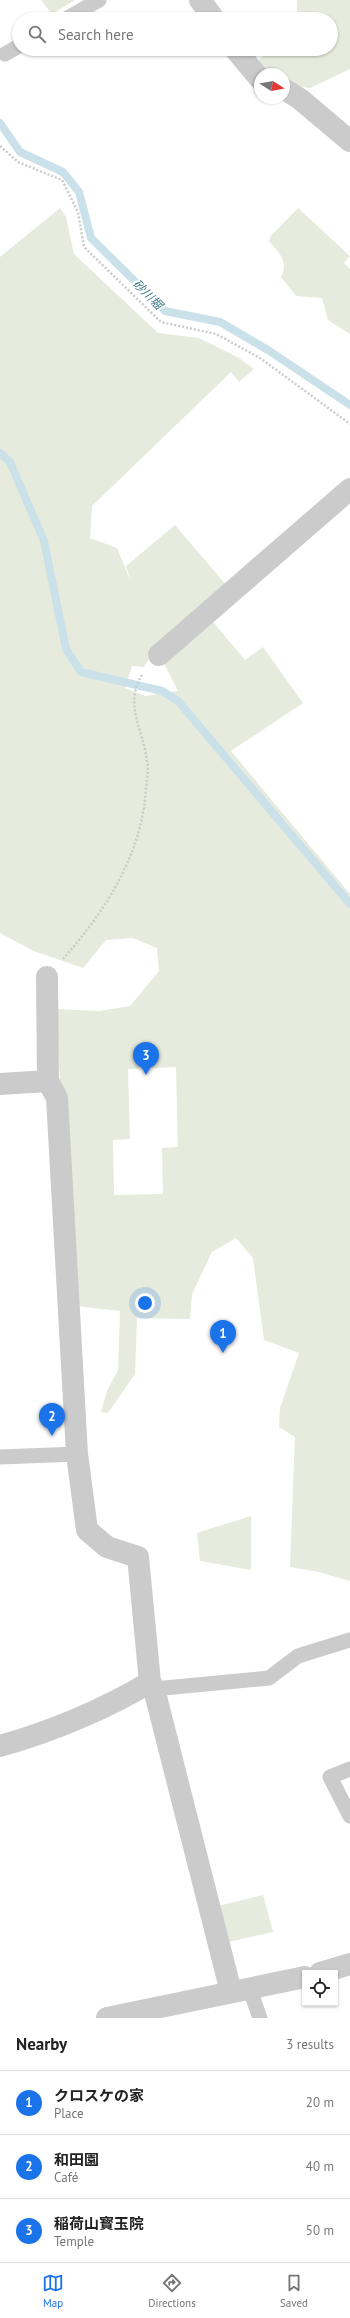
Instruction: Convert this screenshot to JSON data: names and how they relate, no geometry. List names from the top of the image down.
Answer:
{
  "water": ["砂川堀"],
  "north": "right",
  "page": {
    "search": "Search here",
    "pins": ["3", "1", "2"],
    "heading": ["Nearby", "3 results"],
    "list": [
      {
        "mark": "1",
        "name": "クロスケの家",
        "note": "Place",
        "value": "20 m"
      },
      {
        "mark": "2",
        "name": "和田園",
        "note": "Café",
        "value": "40 m"
      },
      {
        "mark": "3",
        "name": "稲荷山寳玉院",
        "note": "Temple",
        "value": "50 m"
      }
    ],
    "nav": ["Map", "Directions", "Saved"]
  }
}
